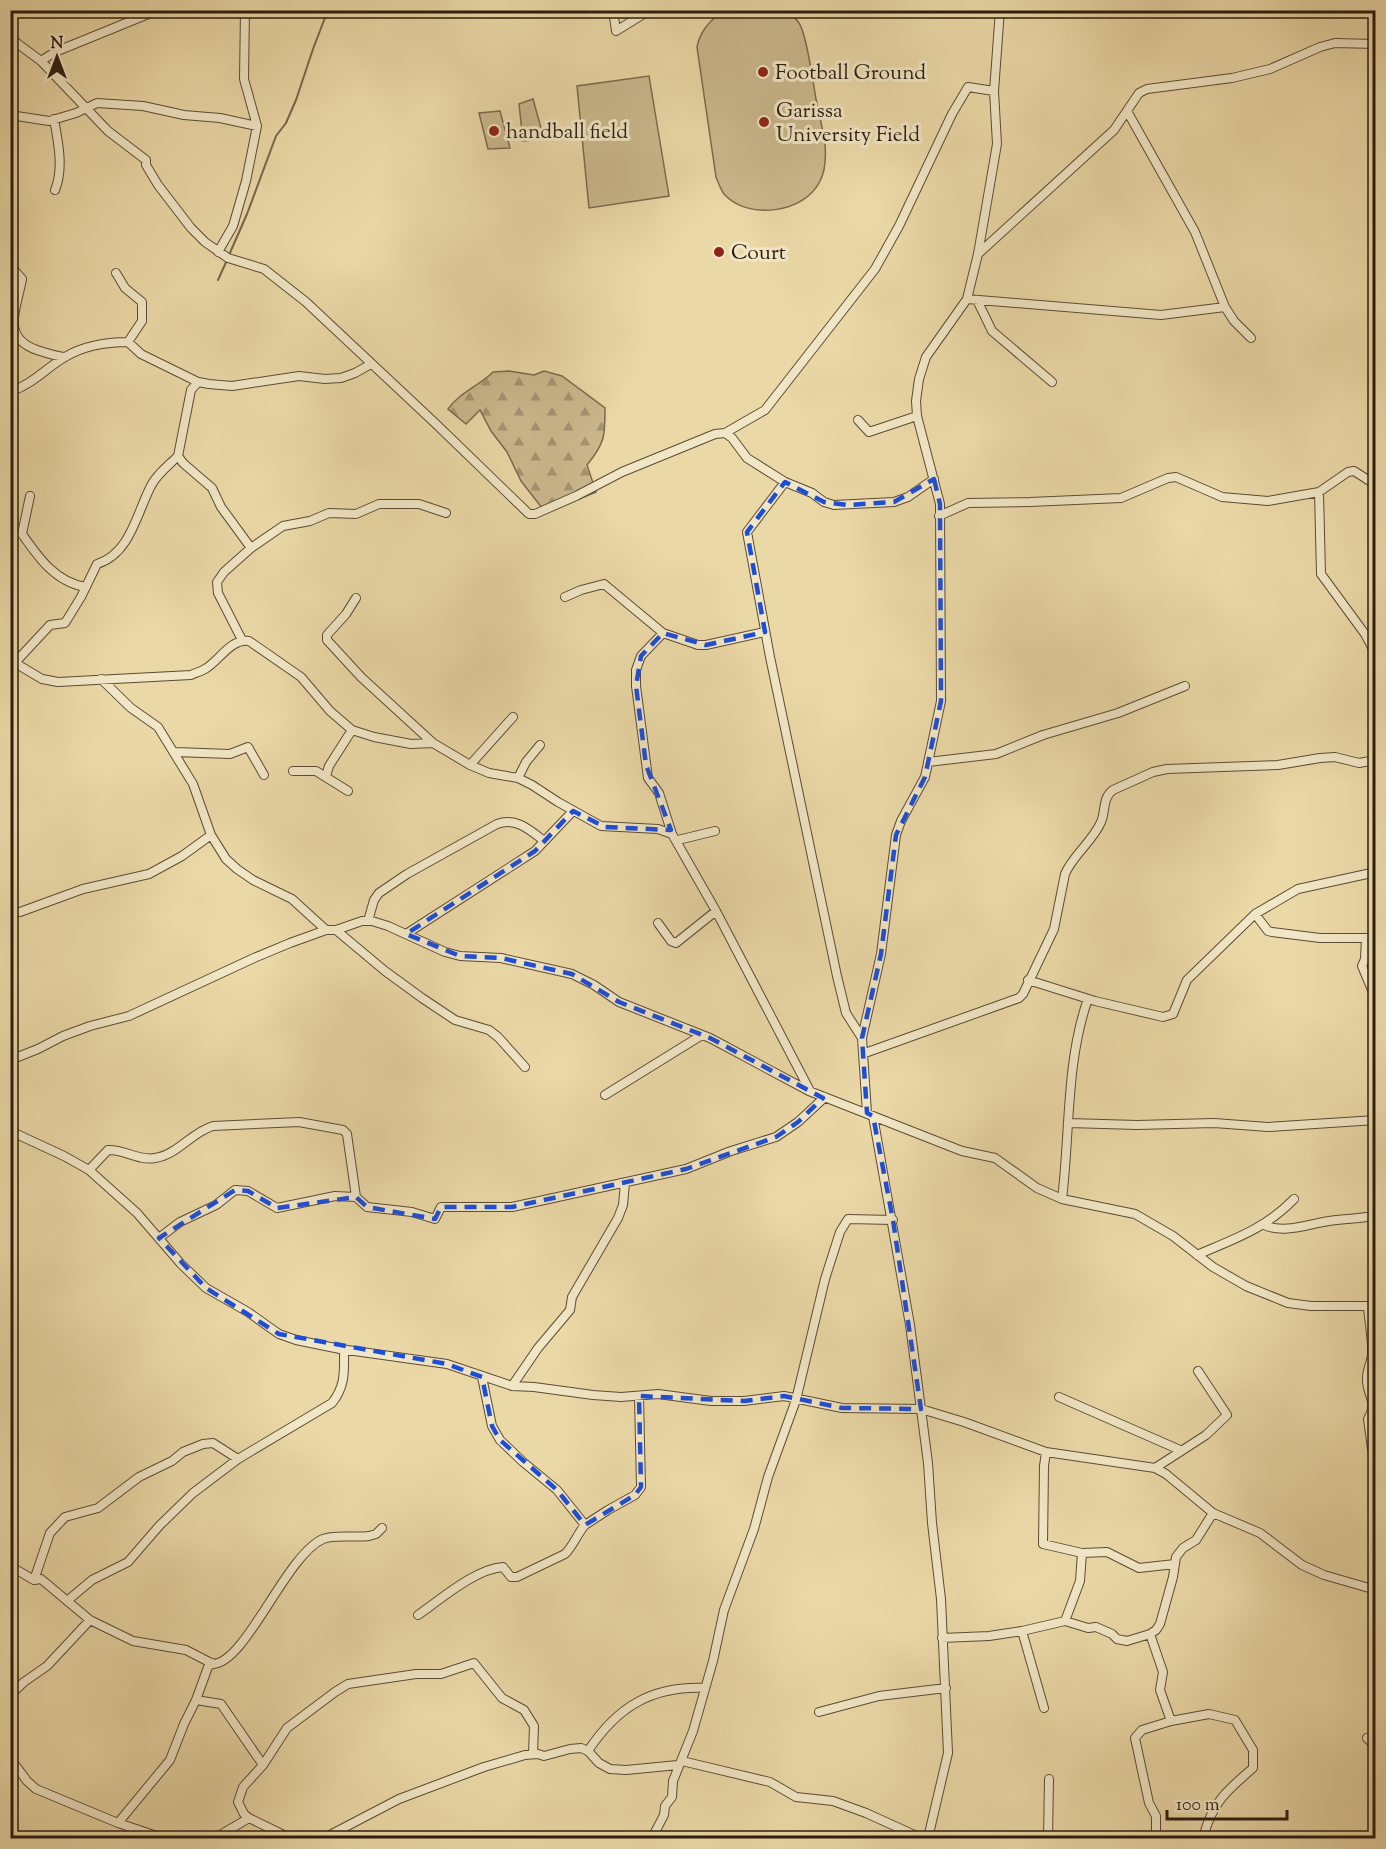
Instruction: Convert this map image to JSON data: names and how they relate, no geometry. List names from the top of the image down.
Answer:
{
  "places": [
    "Football Ground",
    "Garissa University Field",
    "handball field",
    "Court"
  ],
  "scale_bar": "100 m",
  "north": "top"
}
